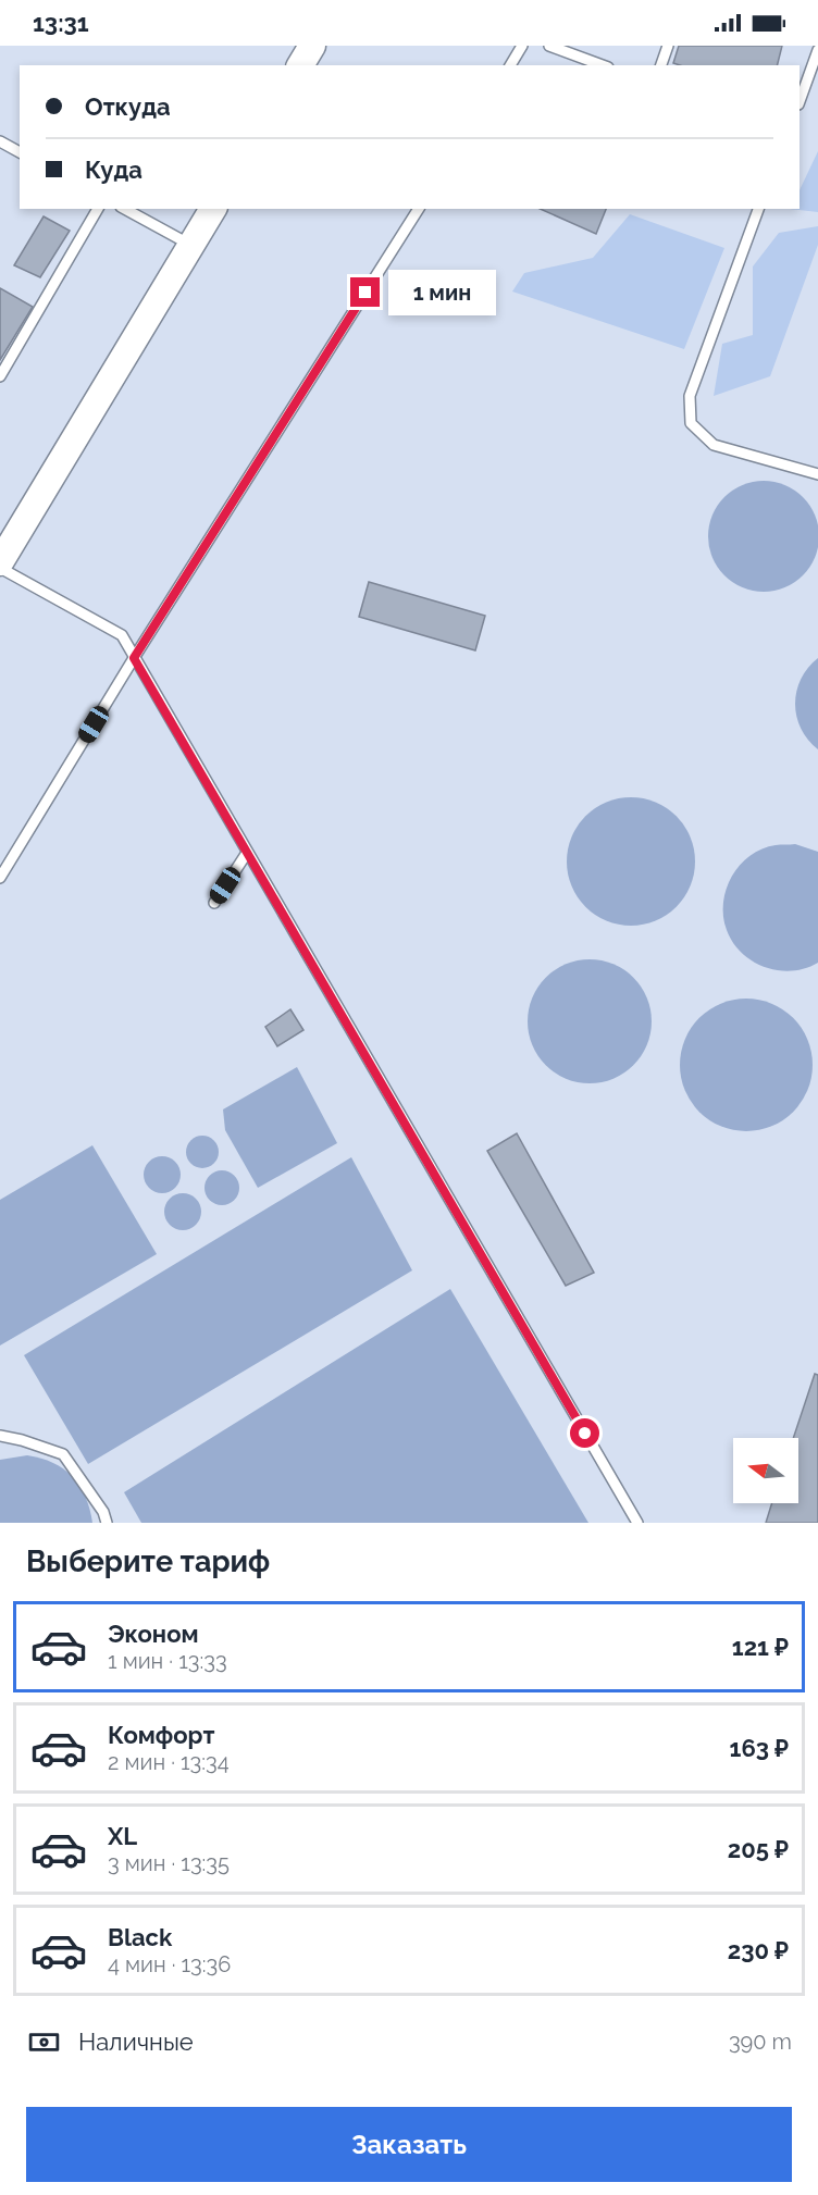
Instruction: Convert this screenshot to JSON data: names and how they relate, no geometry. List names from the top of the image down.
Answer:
{
  "north": "left",
  "page": {
    "status": "13:31",
    "banner": ["Откуда", "Куда"],
    "bubble": "1 мин",
    "heading": "Выберите тариф",
    "list": [
      {
        "name": "Эконом",
        "note": "1 мин · 13:33",
        "value": "121 ₽"
      },
      {
        "name": "Комфорт",
        "note": "2 мин · 13:34",
        "value": "163 ₽"
      },
      {
        "name": "XL",
        "note": "3 мин · 13:35",
        "value": "205 ₽"
      },
      {
        "name": "Black",
        "note": "4 мин · 13:36",
        "value": "230 ₽"
      }
    ],
    "pay": ["Наличные", "390 m"],
    "buttons": "Заказать"
  }
}
